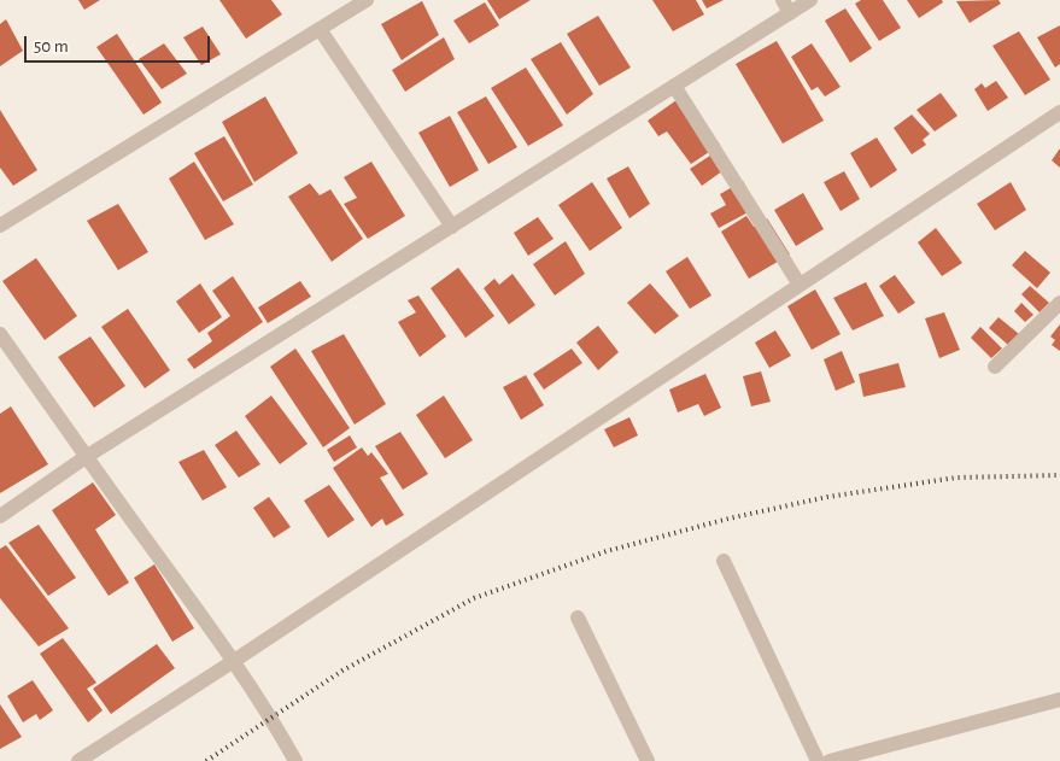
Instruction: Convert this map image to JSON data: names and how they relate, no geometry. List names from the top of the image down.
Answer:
{
  "scale_bar": "50 m"
}
